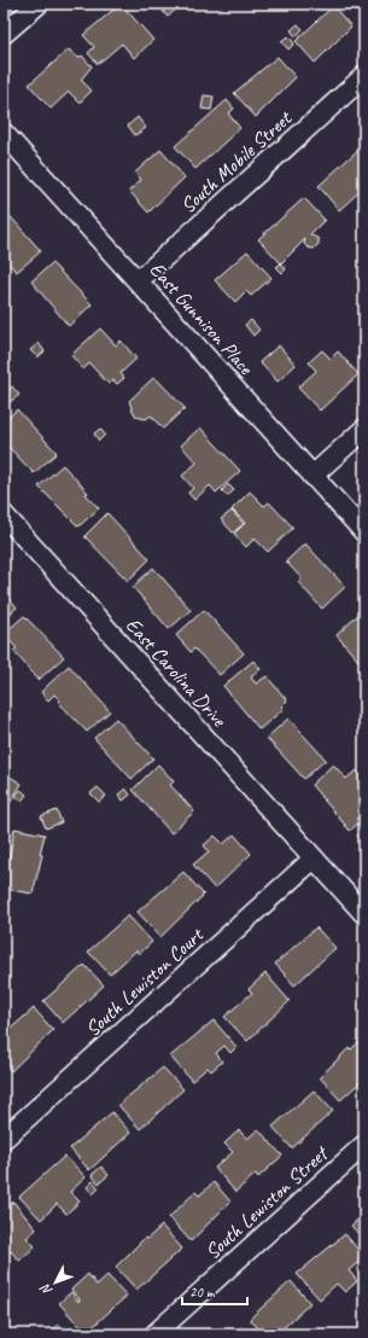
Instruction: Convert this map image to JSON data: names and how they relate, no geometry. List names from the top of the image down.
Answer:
{
  "streets": {
    "street": [
      "South Mobile Street",
      "East Gunnison Place",
      "East Carolina Drive",
      "South Lewiston Court",
      "South Lewiston Street"
    ]
  },
  "crossings": [
    ["South Mobile Street", "East Gunnison Place"],
    ["East Carolina Drive", "South Lewiston Court"]
  ],
  "scale_bar": "20 m",
  "north": "bottom left"
}
